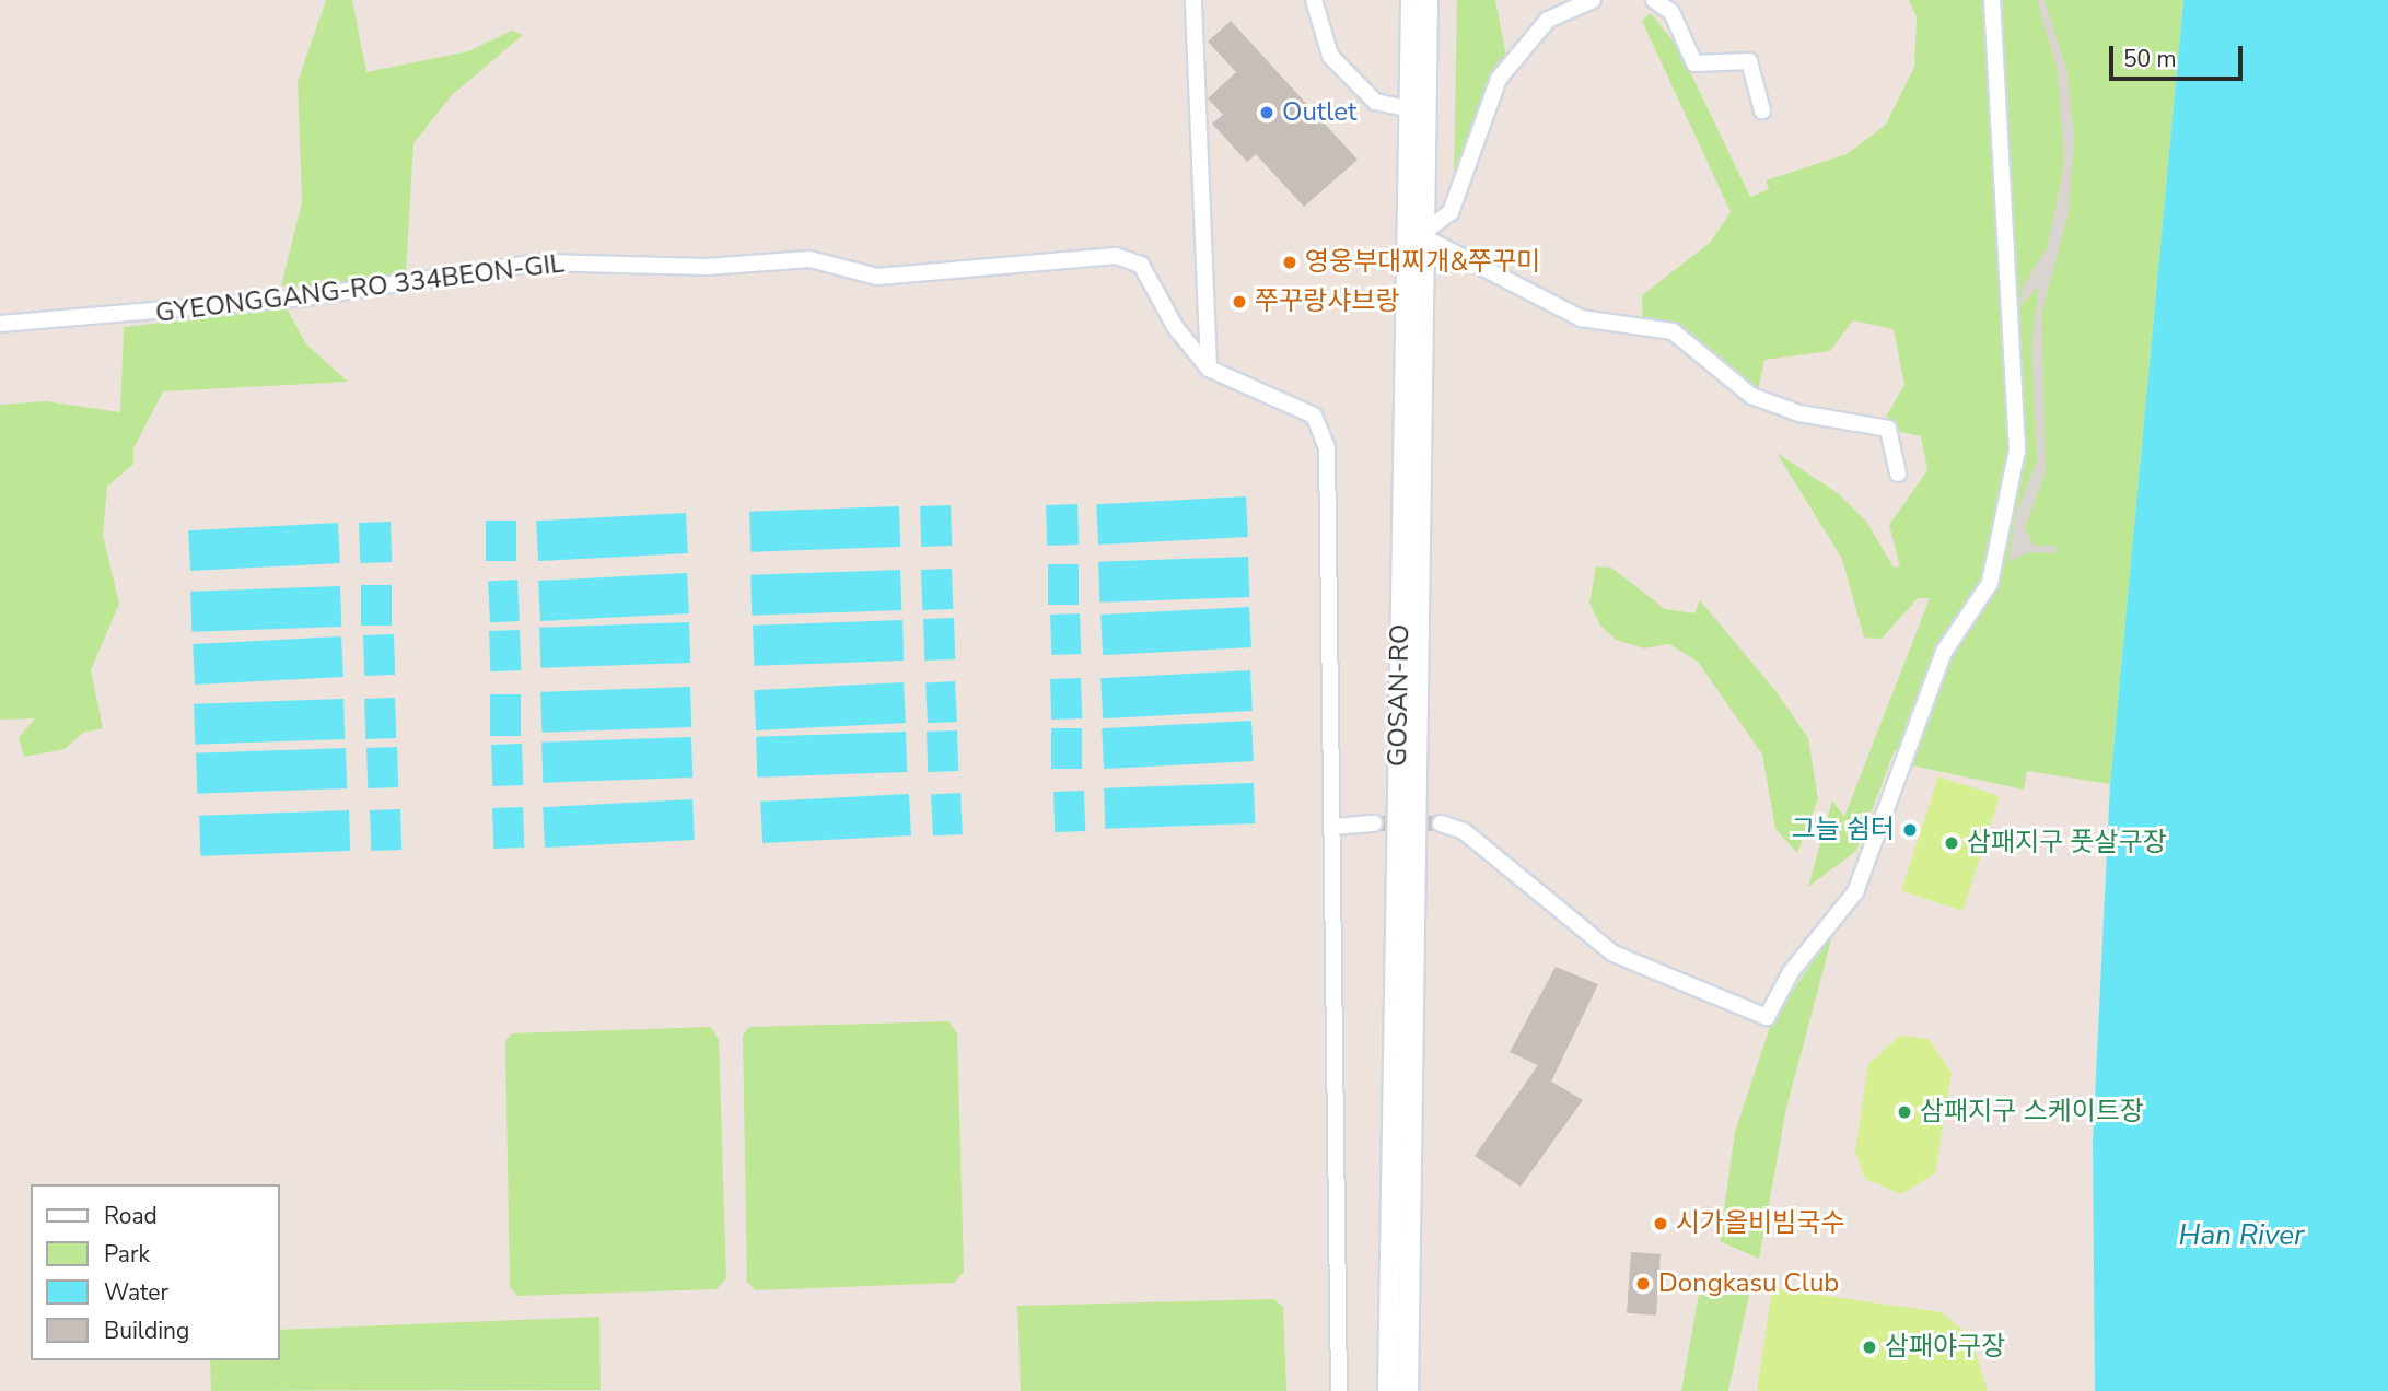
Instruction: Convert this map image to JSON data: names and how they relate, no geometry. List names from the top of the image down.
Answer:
{
  "streets": {
    "street": ["GYEONGGANG-RO 334BEON-GIL", "GOSAN-RO"]
  },
  "water": ["Han River"],
  "places": [
    "Outlet",
    "영웅부대찌개&쭈꾸미",
    "쭈꾸랑샤브랑",
    "그늘 쉼터",
    "삼패지구 풋살구장",
    "삼패지구 스케이트장",
    "시가올비빔국수",
    "Dongkasu Club",
    "삼패야구장"
  ],
  "legend": [
    "Road",
    "Park",
    "Water",
    "Building"
  ],
  "scale_bar": "50 m"
}
